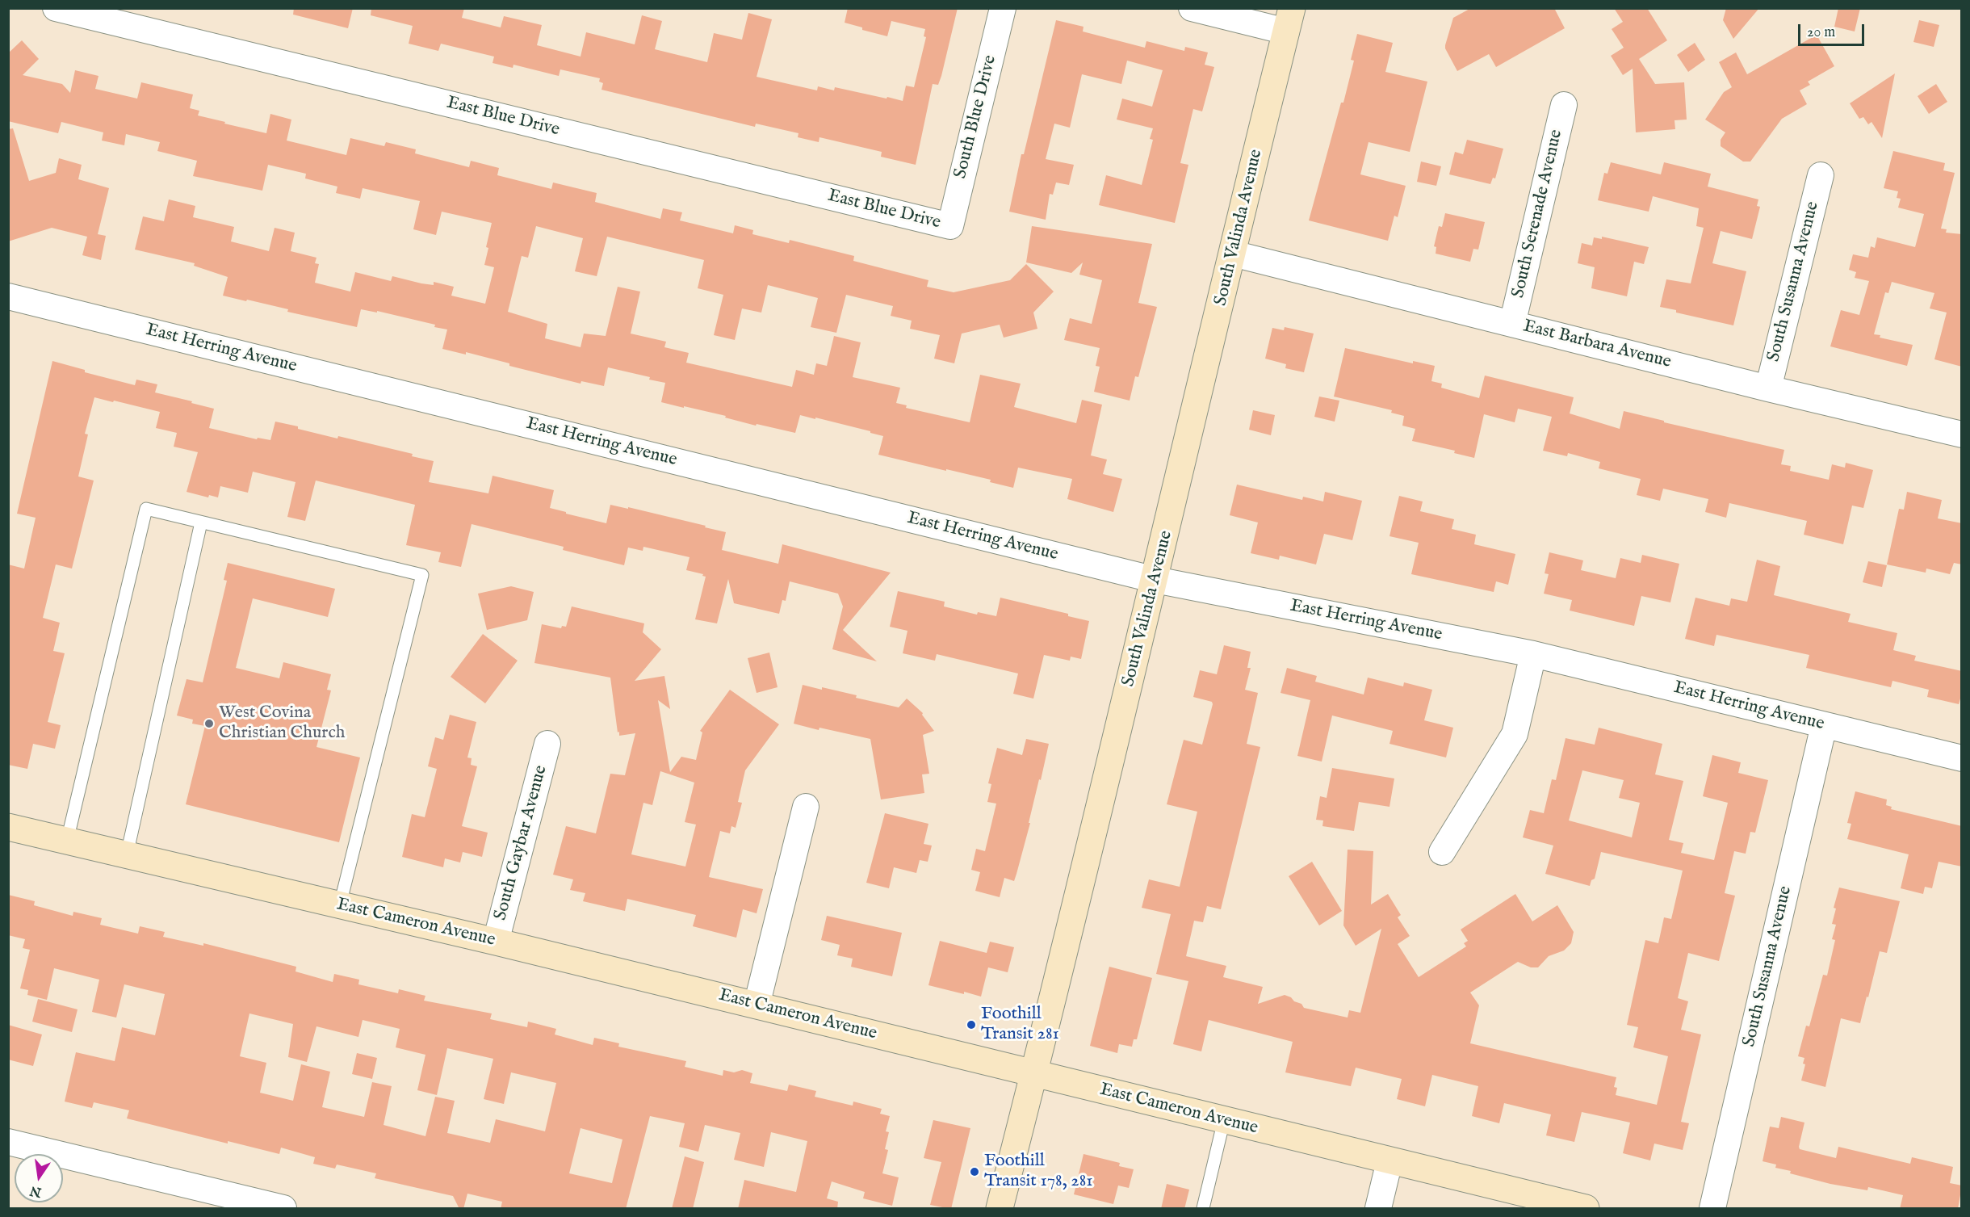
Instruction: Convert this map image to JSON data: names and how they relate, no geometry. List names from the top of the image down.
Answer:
{
  "streets": {
    "main road": ["South Valinda Avenue", "East Cameron Avenue"],
    "street": [
      "East Blue Drive",
      "South Blue Drive",
      "South Serenade Avenue",
      "South Susanna Avenue",
      "East Barbara Avenue",
      "East Herring Avenue",
      "South Gaybar Avenue"
    ]
  },
  "crossings": [
    ["East Blue Drive", "South Blue Drive"],
    ["South Serenade Avenue", "East Barbara Avenue"],
    ["South Valinda Avenue", "East Barbara Avenue"],
    ["South Valinda Avenue", "East Herring Avenue"],
    ["South Valinda Avenue", "East Cameron Avenue"],
    ["South Susanna Avenue", "East Barbara Avenue"],
    ["South Susanna Avenue", "East Herring Avenue"],
    ["South Gaybar Avenue", "East Cameron Avenue"]
  ],
  "places": ["West Covina Christian Church", "Foothill Transit 281", "Foothill Transit 178, 281"],
  "scale_bar": "20 m",
  "north": "bottom"
}
